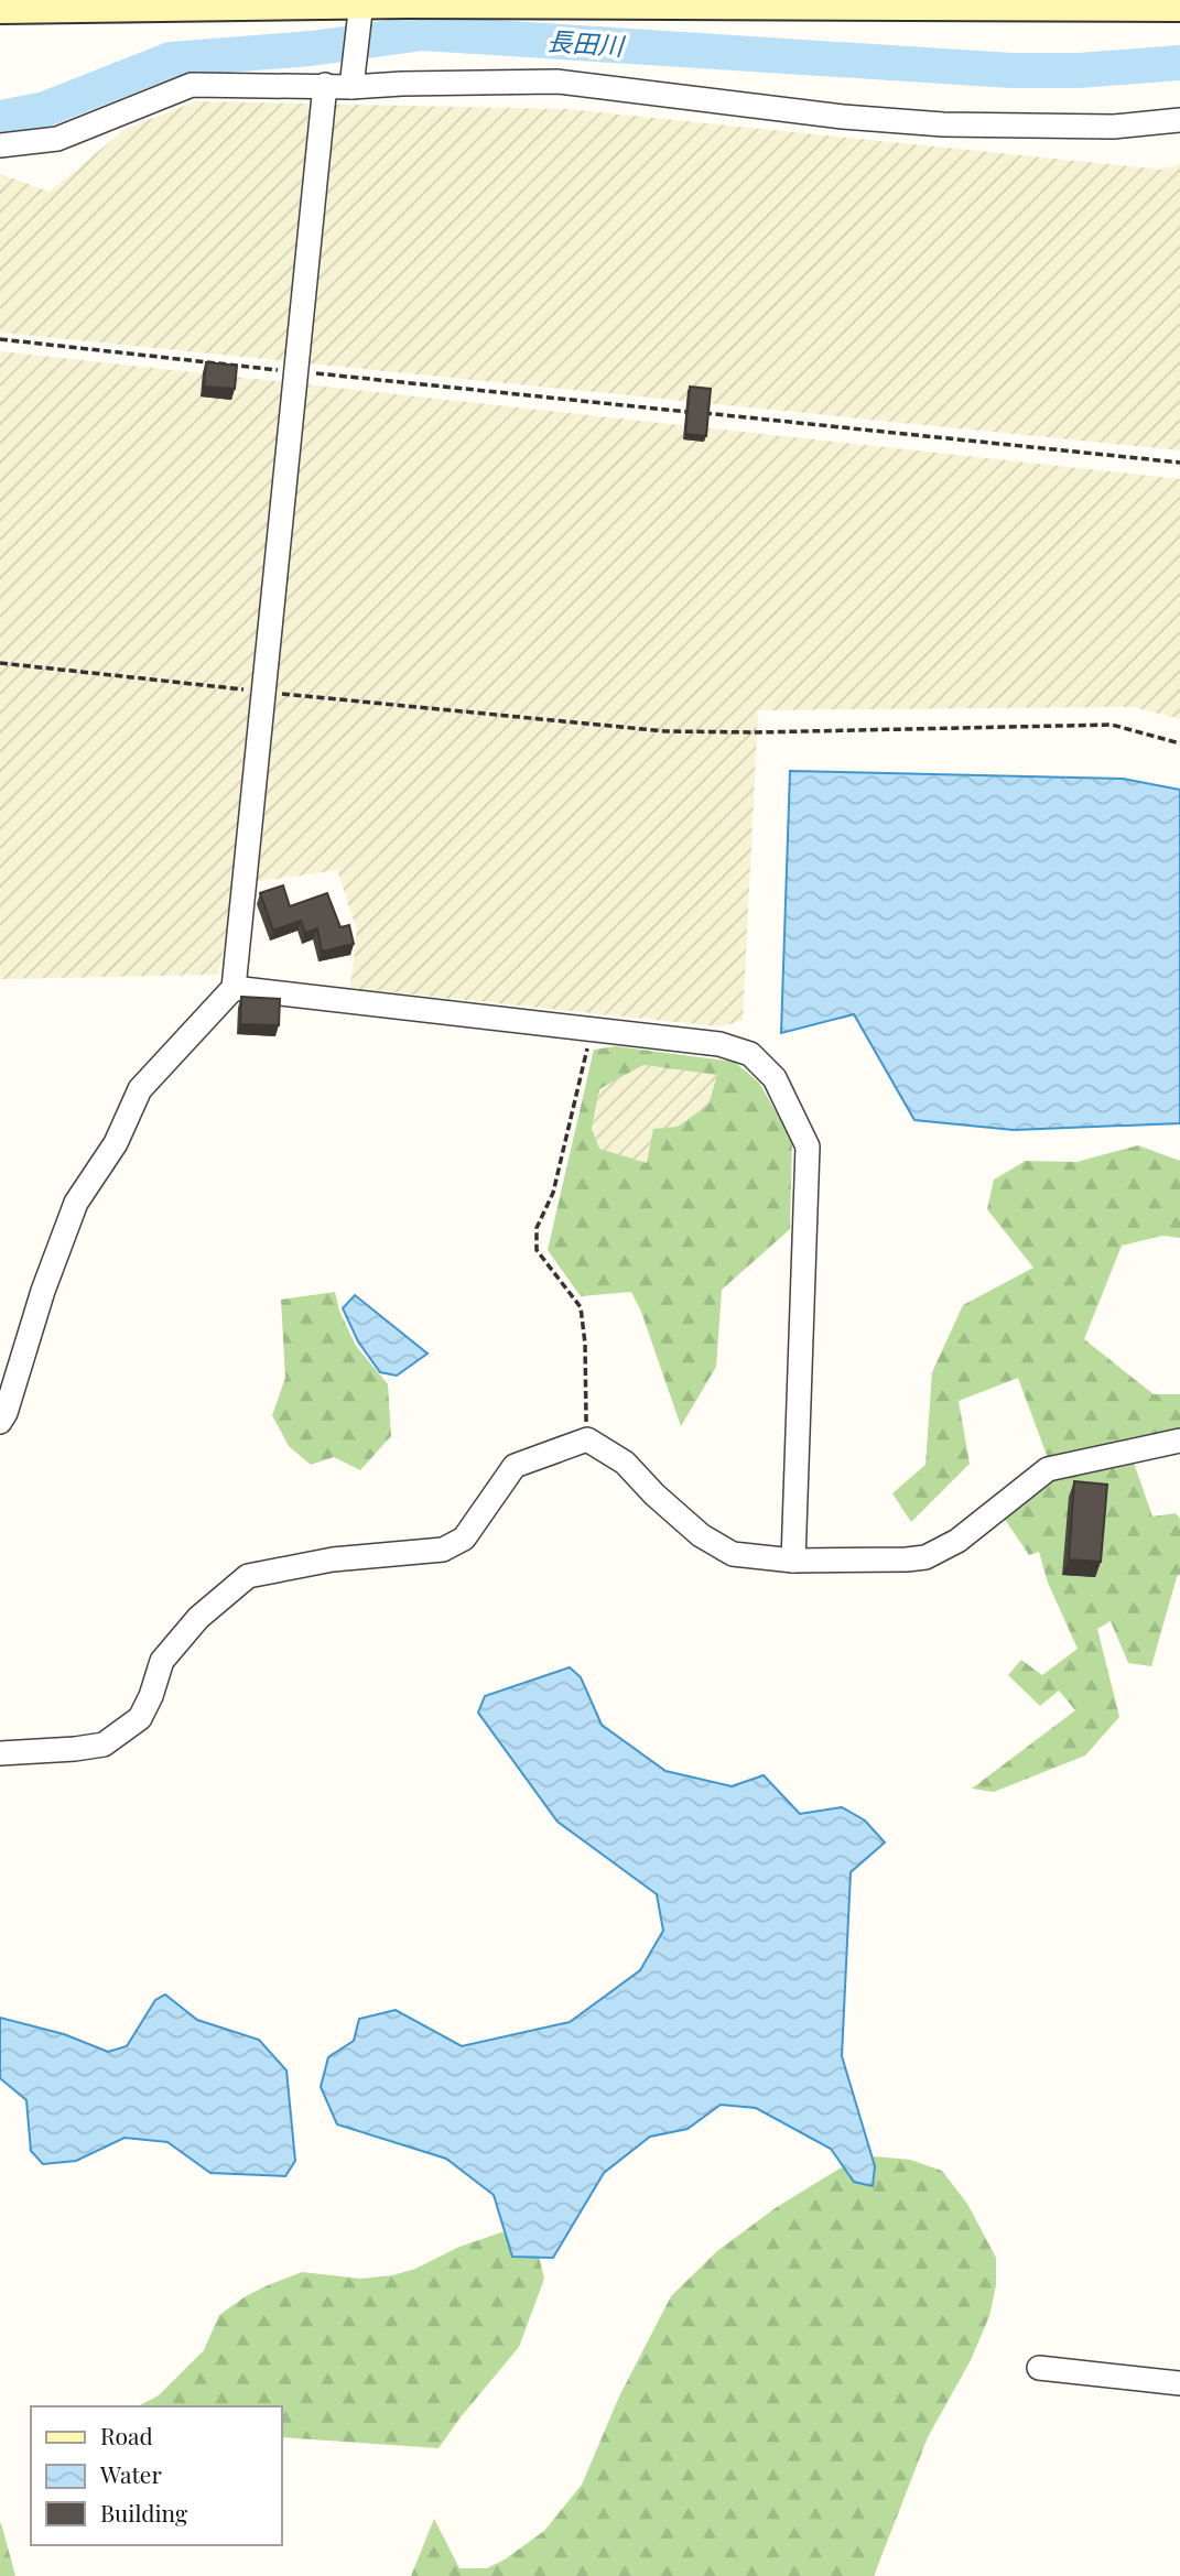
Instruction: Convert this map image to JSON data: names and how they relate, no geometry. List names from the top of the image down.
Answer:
{
  "water": ["長田川"],
  "legend": ["Road", "Water", "Building"]
}
